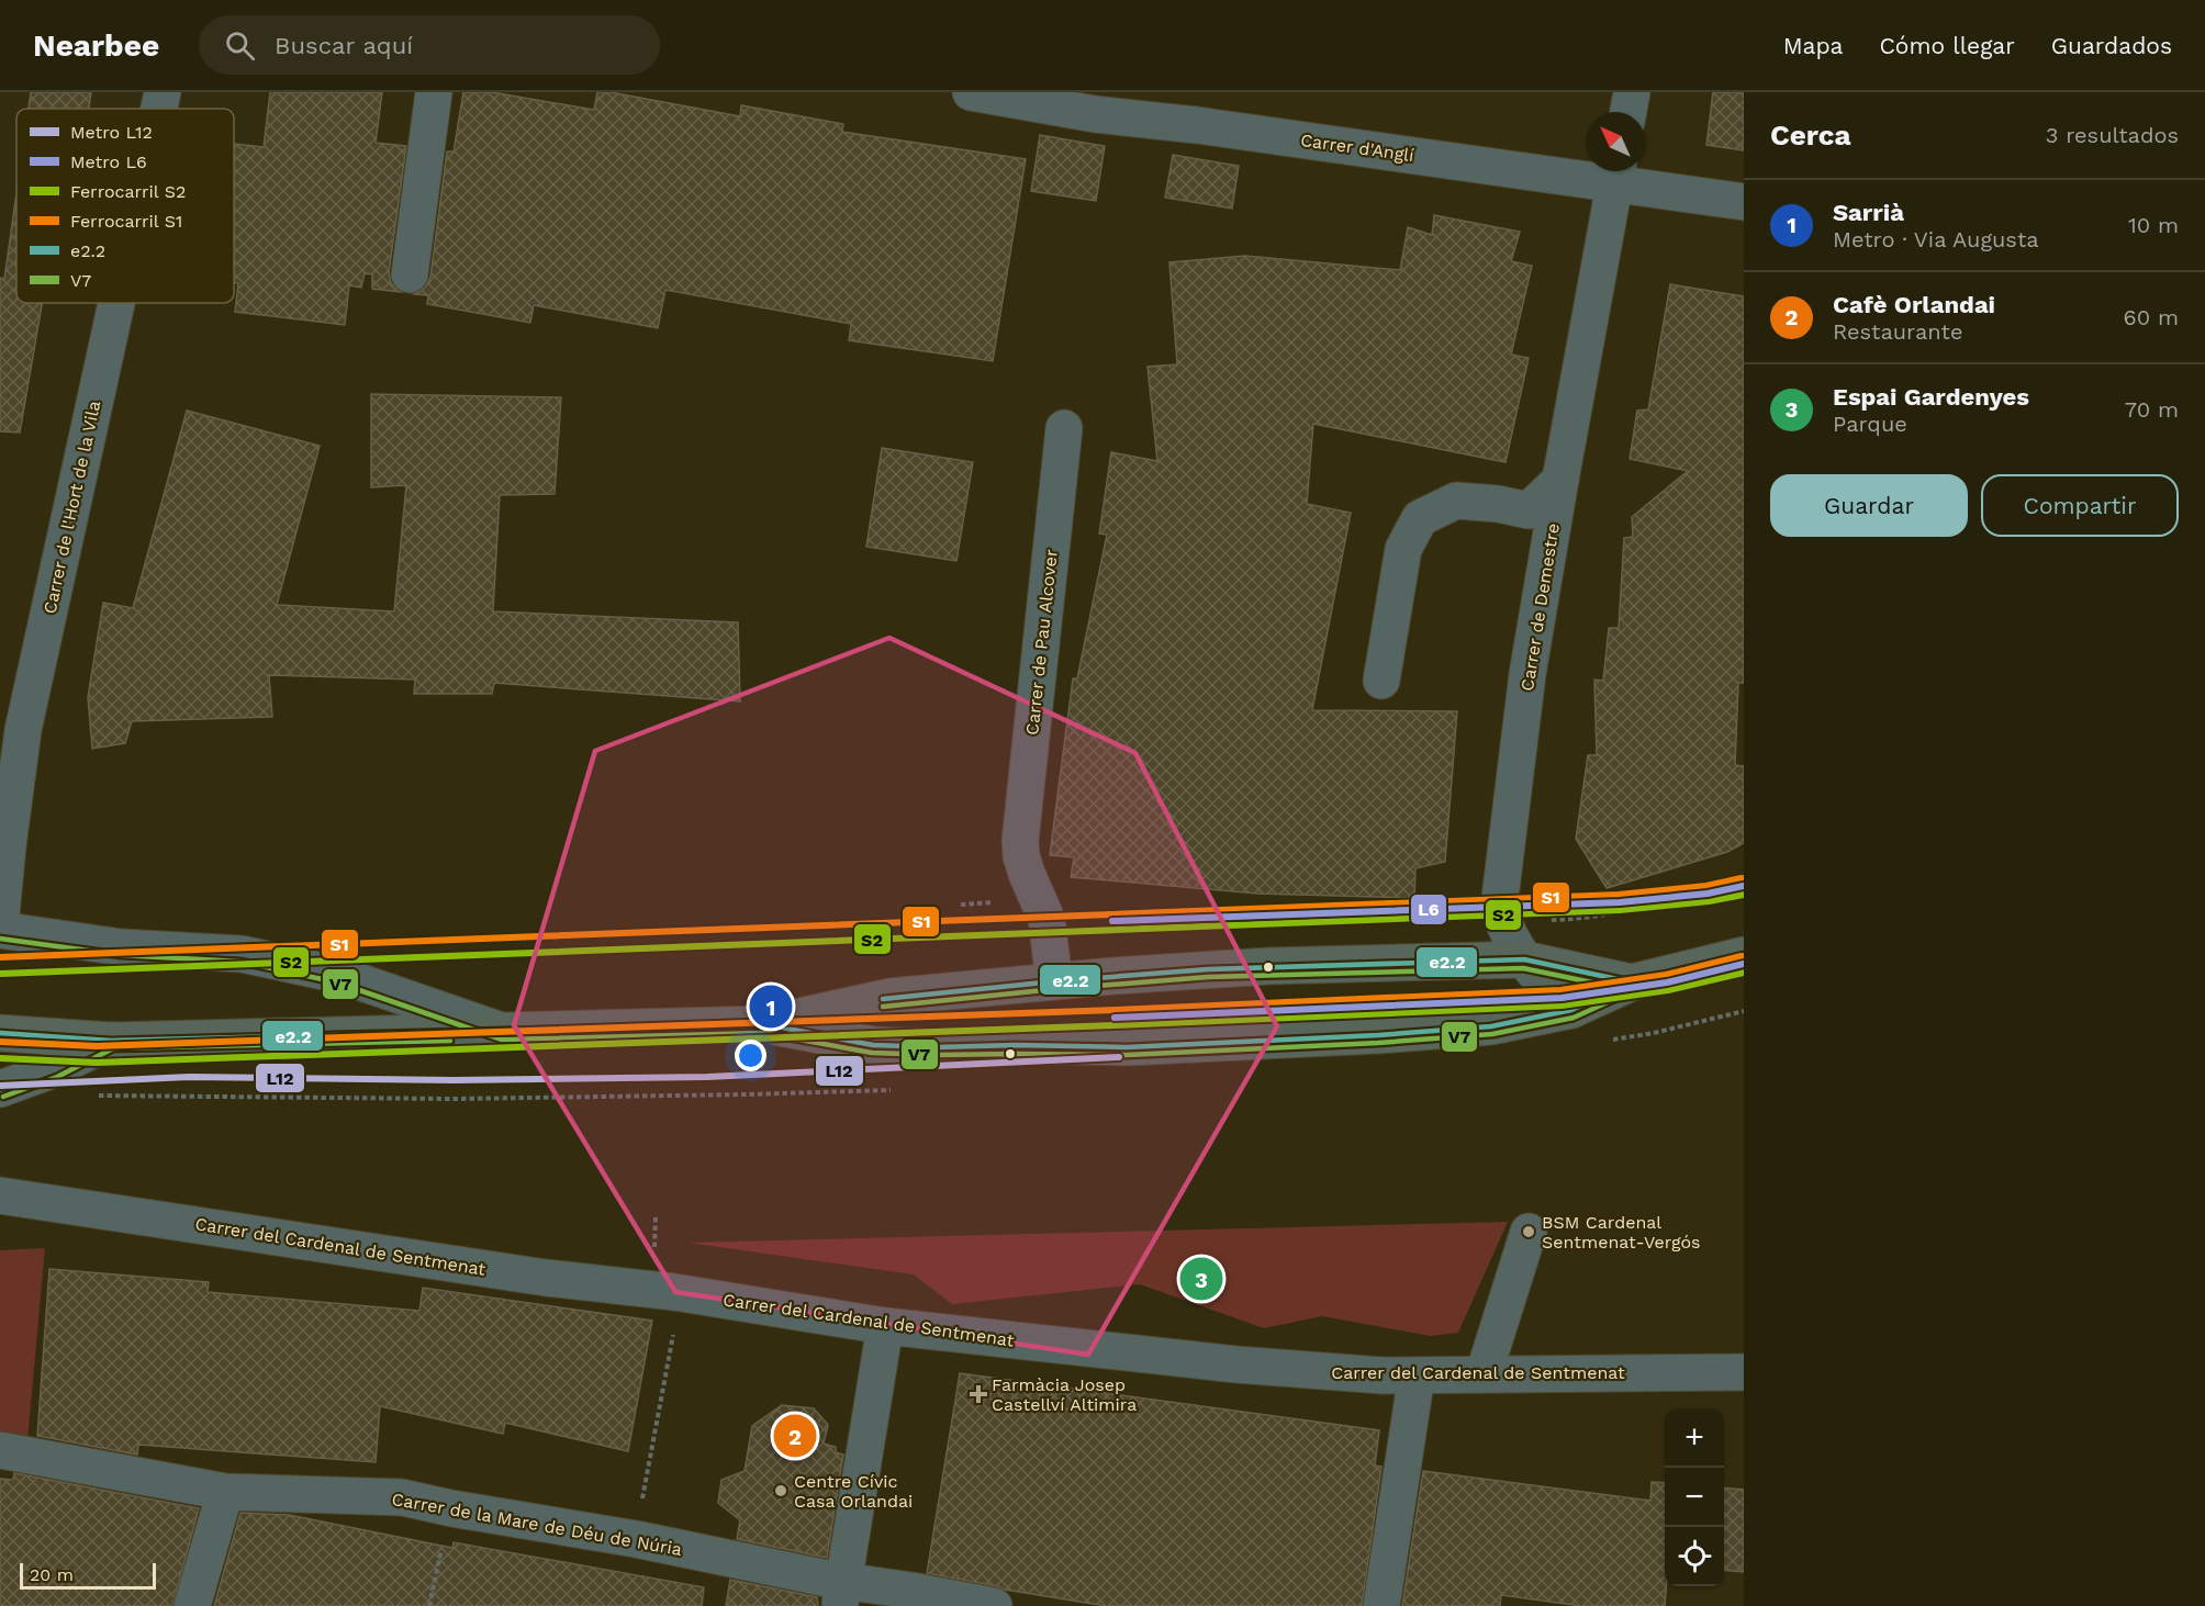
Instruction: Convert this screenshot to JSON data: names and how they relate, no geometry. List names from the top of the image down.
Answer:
{
  "streets": {
    "street": [
      "Carrer d'Anglí",
      "Carrer de l'Hort de la Vila",
      "Carrer de Demestre",
      "Carrer de Pau Alcover",
      "Carrer del Cardenal de Sentmenat",
      "Carrer de la Mare de Déu de Núria"
    ]
  },
  "crossings": [
    ["Carrer d'Anglí", "Carrer de Demestre"]
  ],
  "places": {
    "other": ["BSM Cardenal Sentmenat-Vergós", "Centre Cívic Casa Orlandai"],
    "health": ["Farmàcia Josep Castellví Altimira"]
  },
  "lines": [
    "rail line S1",
    "metro line L6",
    "rail line S2",
    "transit line V7",
    "transit line e2.2",
    "metro line L12"
  ],
  "legend": [
    "Metro L12",
    "Metro L6",
    "Ferrocarril S2",
    "Ferrocarril S1",
    "e2.2",
    "V7"
  ],
  "scale_bar": "20 m",
  "north": "top left",
  "page": {
    "header": "Nearbee",
    "search": "Buscar aquí",
    "nav": ["Mapa", "Cómo llegar", "Guardados"],
    "heading": ["Cerca", "3 resultados"],
    "list": [
      {
        "mark": "1",
        "name": "Sarrià",
        "note": "Metro · Via Augusta",
        "value": "10 m"
      },
      {
        "mark": "2",
        "name": "Cafè Orlandai",
        "note": "Restaurante",
        "value": "60 m"
      },
      {
        "mark": "3",
        "name": "Espai Gardenyes",
        "note": "Parque",
        "value": "70 m"
      }
    ],
    "buttons": ["Guardar", "Compartir"],
    "pins": ["1", "3", "2"],
    "map_buttons": ["+", "−"],
    "scale": "20 m"
  }
}
